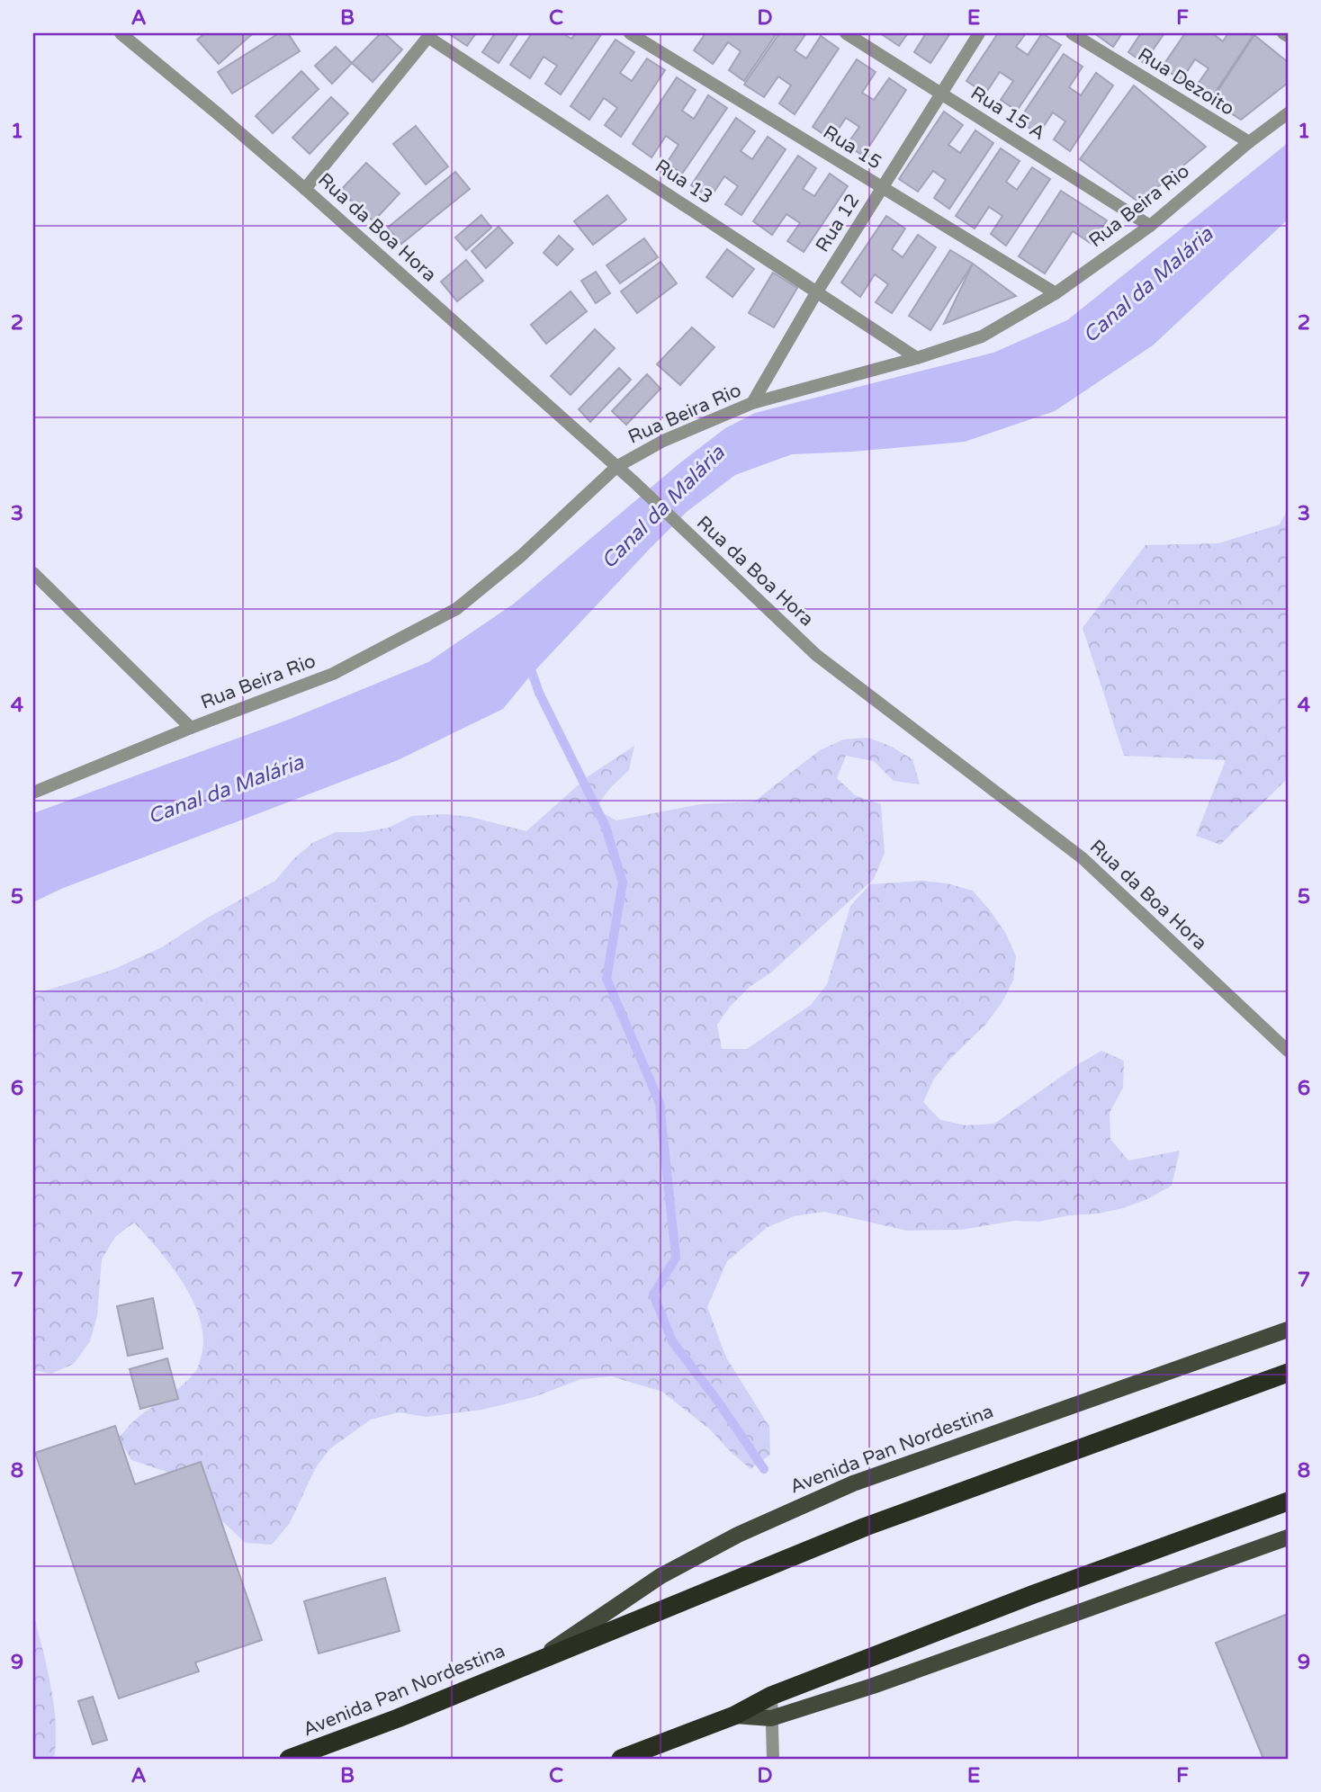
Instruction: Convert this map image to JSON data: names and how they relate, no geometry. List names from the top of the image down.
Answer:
{
  "streets": {
    "highway": ["Avenida Pan Nordestina"],
    "street": [
      "Rua Dezoito",
      "Rua 15 A",
      "Rua 15",
      "Rua 13",
      "Rua Beira Rio",
      "Rua 12",
      "Rua da Boa Hora"
    ]
  },
  "crossings": [
    ["Rua Dezoito", "Rua Beira Rio"],
    ["Rua 15 A", "Rua Beira Rio"],
    ["Rua 15 A", "Rua 12"],
    ["Rua 15", "Rua Beira Rio"],
    ["Rua 15", "Rua 12"],
    ["Rua 13", "Rua Beira Rio"],
    ["Rua 13", "Rua 12"],
    ["Rua Beira Rio", "Rua 12"],
    ["Rua Beira Rio", "Rua da Boa Hora"]
  ],
  "water": ["Canal da Malária"],
  "grid": {
    "columns": [
      "A",
      "B",
      "C",
      "D",
      "E",
      "F"
    ],
    "rows": [
      "1",
      "2",
      "3",
      "4",
      "5",
      "6",
      "7",
      "8",
      "9"
    ]
  }
}
